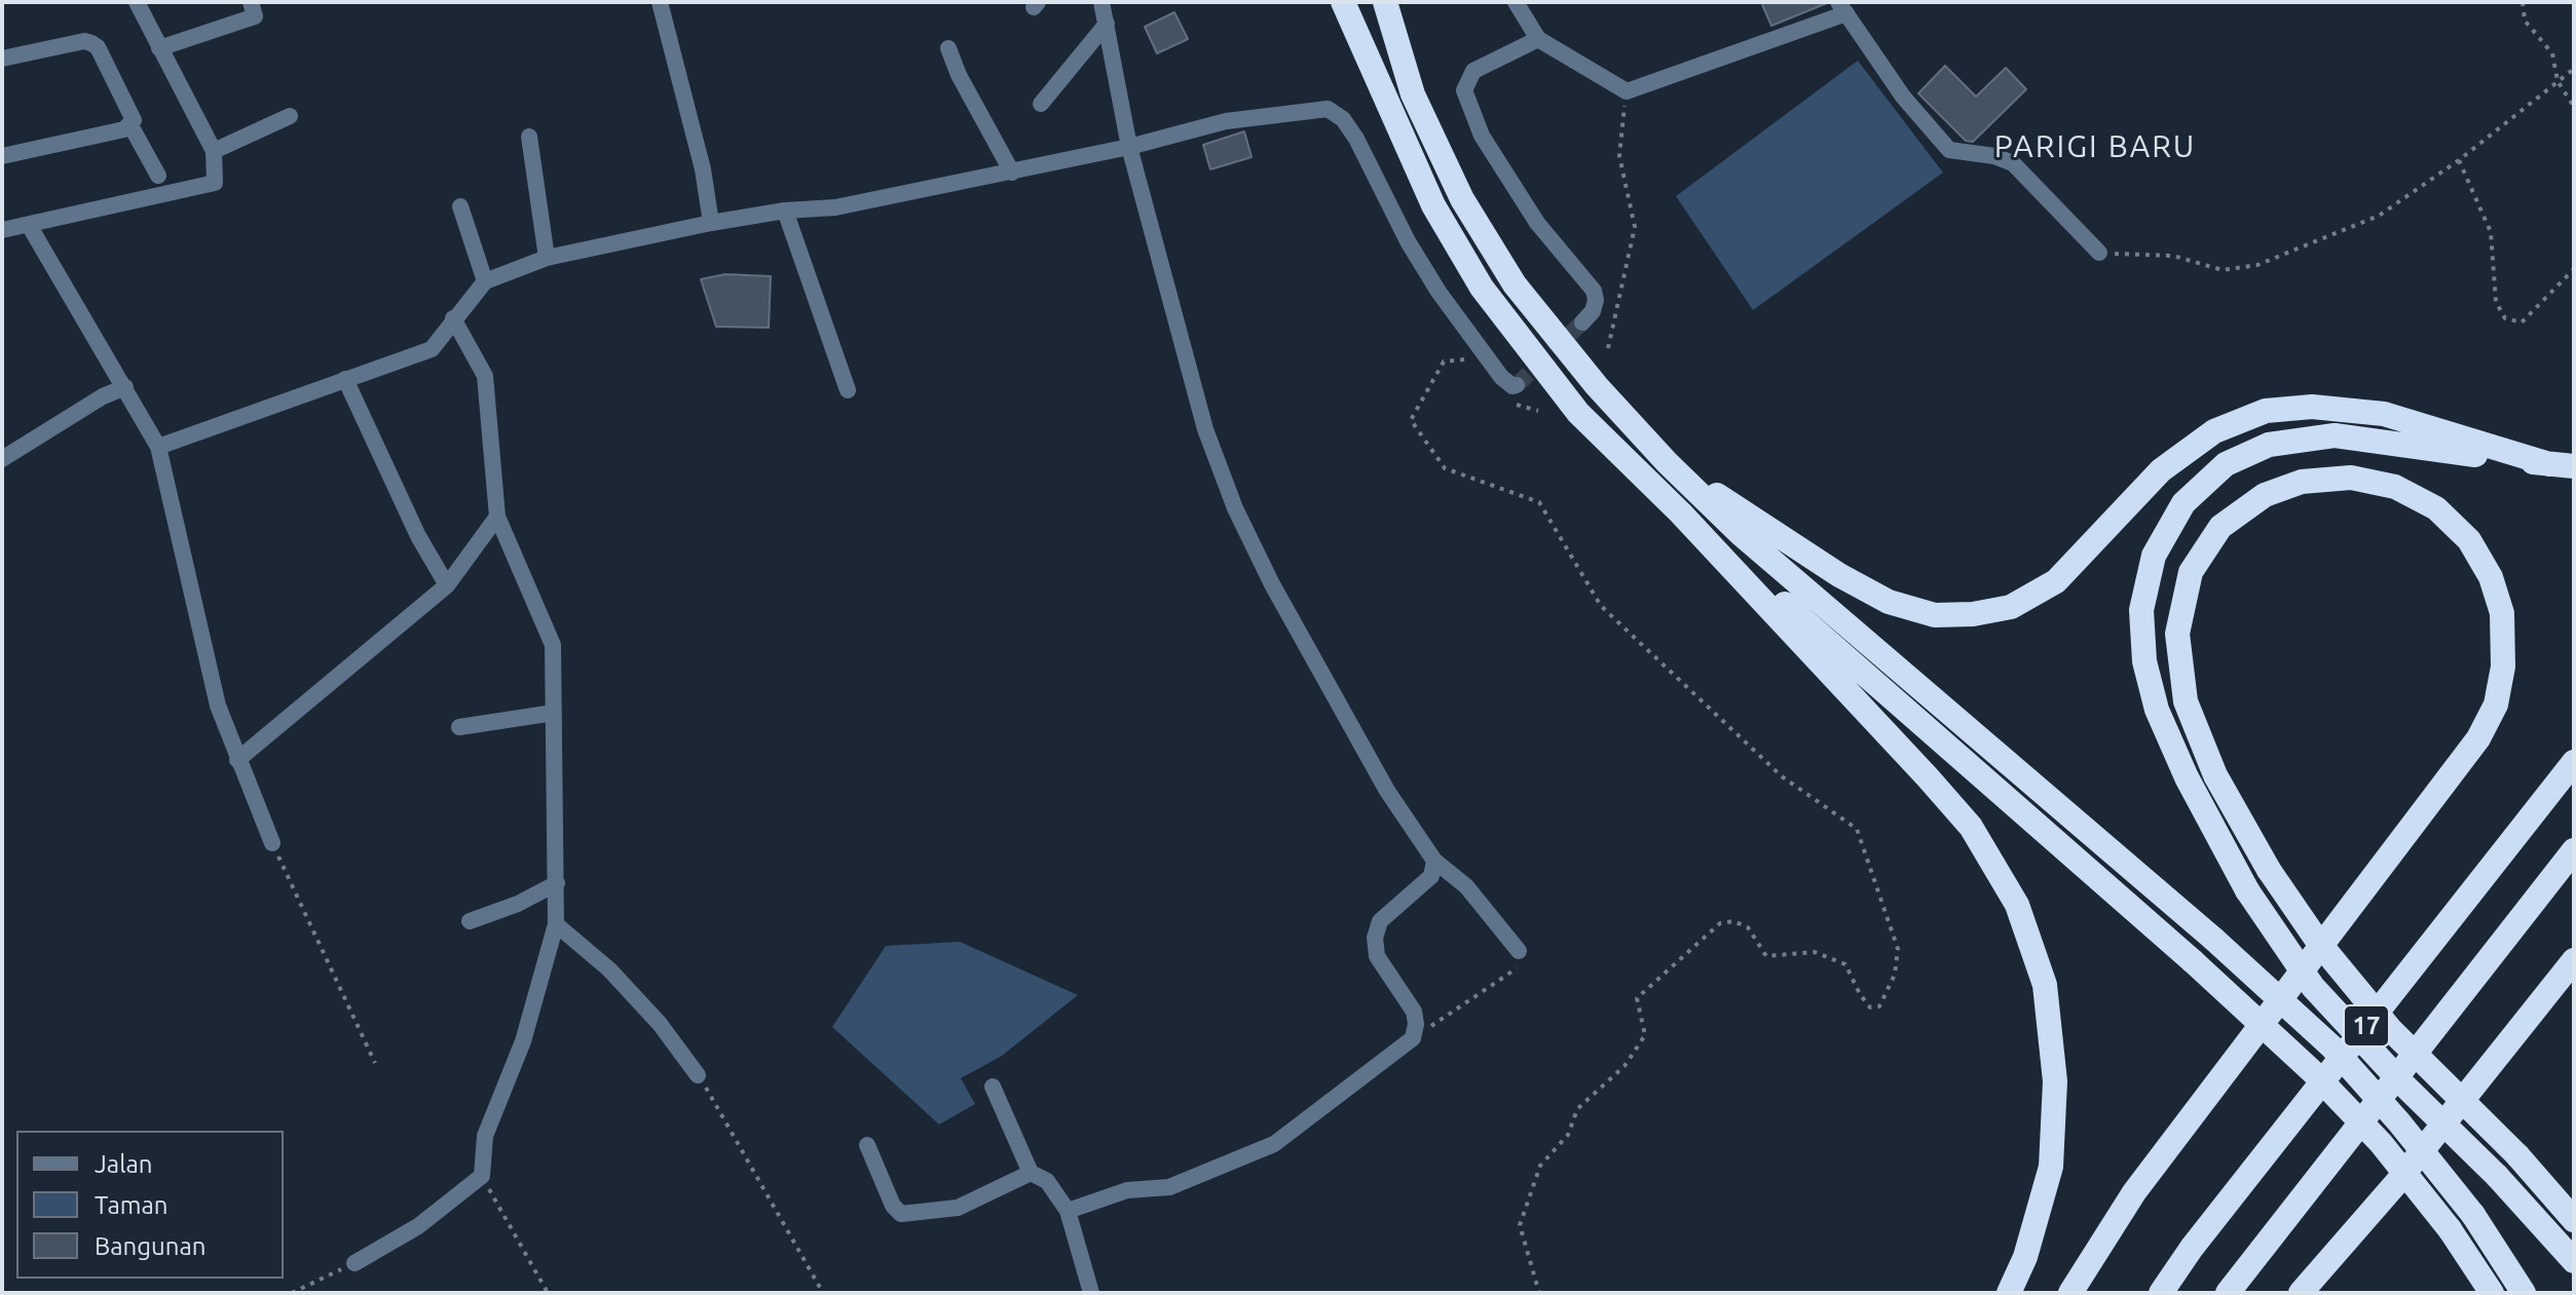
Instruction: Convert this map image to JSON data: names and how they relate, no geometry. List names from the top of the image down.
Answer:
{
  "streets": {
    "highway": ["17"]
  },
  "districts": ["PARIGI BARU"],
  "legend": ["Jalan", "Taman", "Bangunan"]
}
